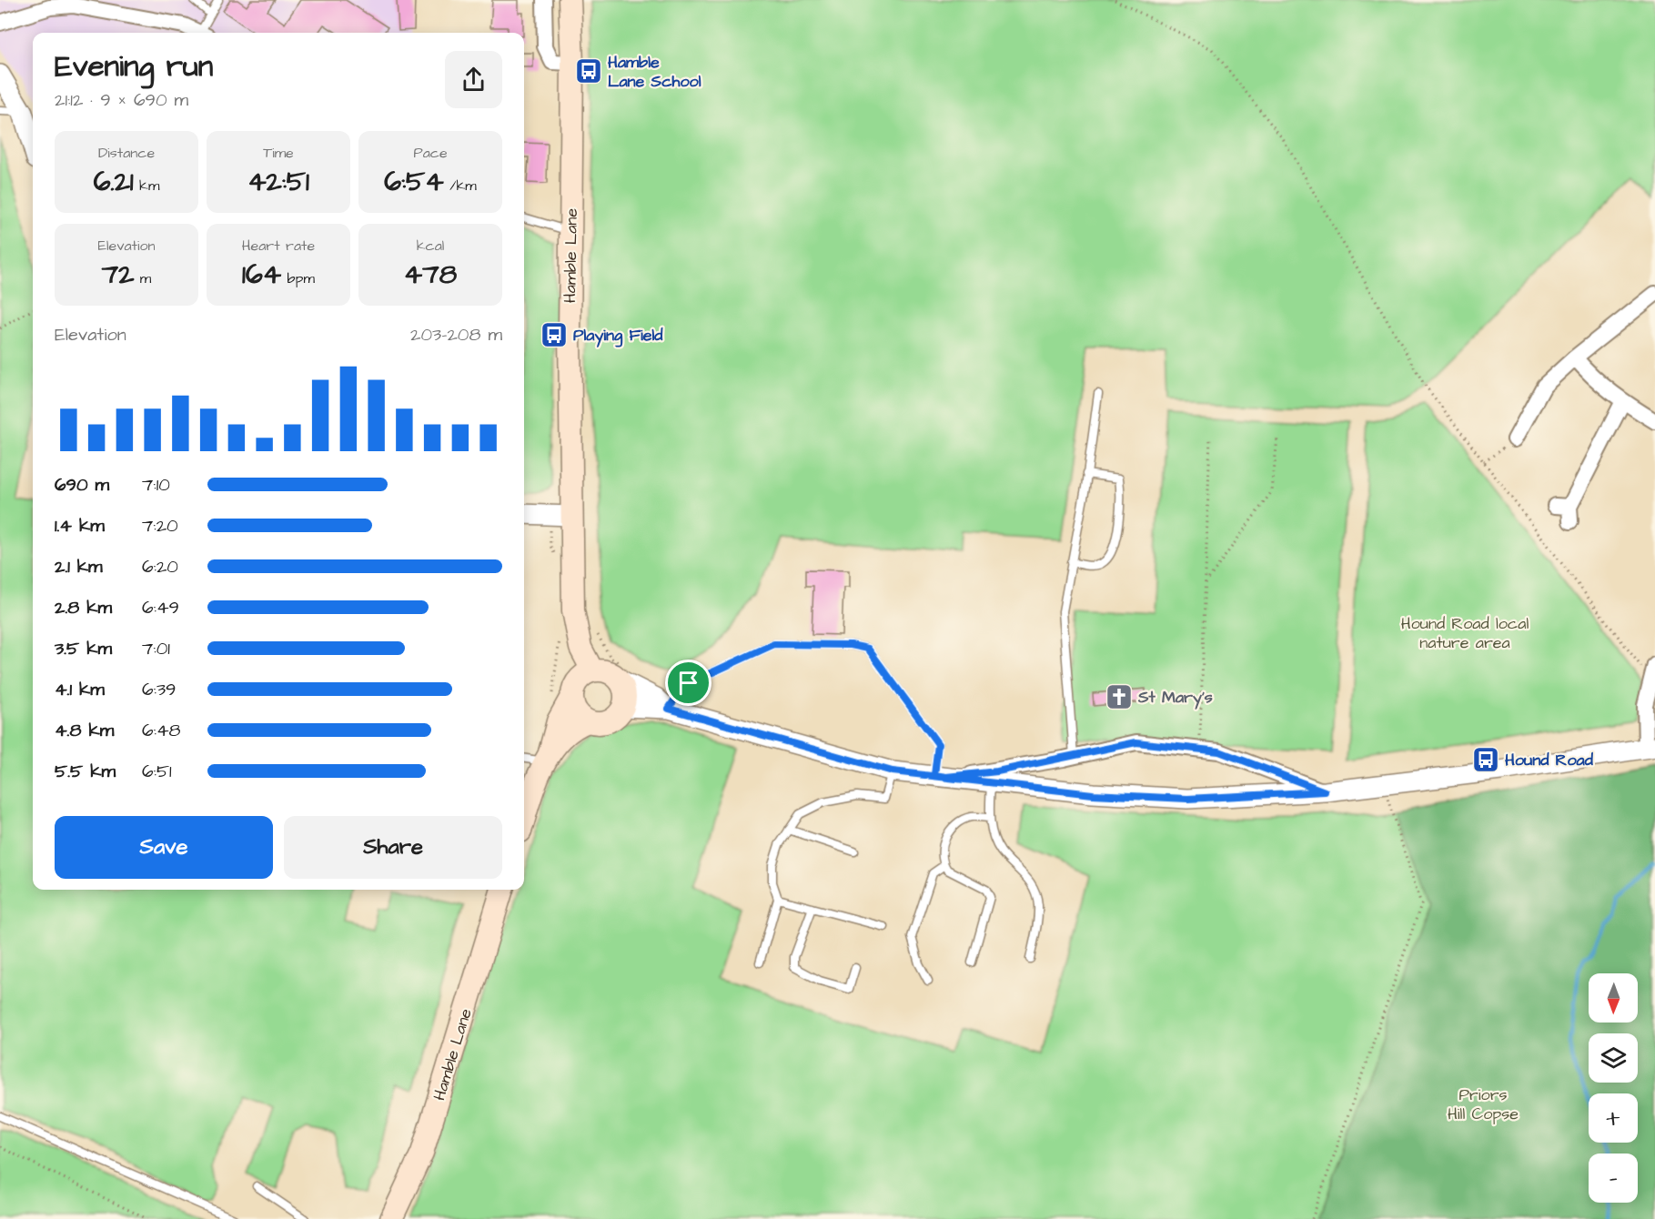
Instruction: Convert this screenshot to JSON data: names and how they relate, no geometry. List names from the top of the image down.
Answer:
{
  "streets": {
    "main road": ["Hamble Lane"]
  },
  "parks": ["Hound Road local nature area", "Priors Hill Copse"],
  "places": {
    "bus stop": ["Hamble Lane School", "Playing Field", "Hound Road"],
    "church": ["St Mary's"]
  },
  "north": "bottom",
  "page": {
    "heading": ["Evening run", "21:12 · 9 × 690 m"],
    "stats": [
      ["Distance", "6.21 km"],
      ["Time", "42:51"],
      ["Pace", "6:54 /km"],
      ["Elevation", "72 m"],
      ["Heart rate", "164 bpm"],
      ["kcal", "478"]
    ],
    "chart": ["Elevation", "203–208 m"],
    "list": [
      {
        "name": "690 m",
        "note": "7:10"
      },
      {
        "name": "1.4 km",
        "note": "7:20"
      },
      {
        "name": "2.1 km",
        "note": "6:20"
      },
      {
        "name": "2.8 km",
        "note": "6:49"
      },
      {
        "name": "3.5 km",
        "note": "7:01"
      },
      {
        "name": "4.1 km",
        "note": "6:39"
      },
      {
        "name": "4.8 km",
        "note": "6:48"
      },
      {
        "name": "5.5 km",
        "note": "6:51"
      }
    ],
    "buttons": ["Save", "Share"],
    "map_buttons": ["+", "−"]
  }
}
